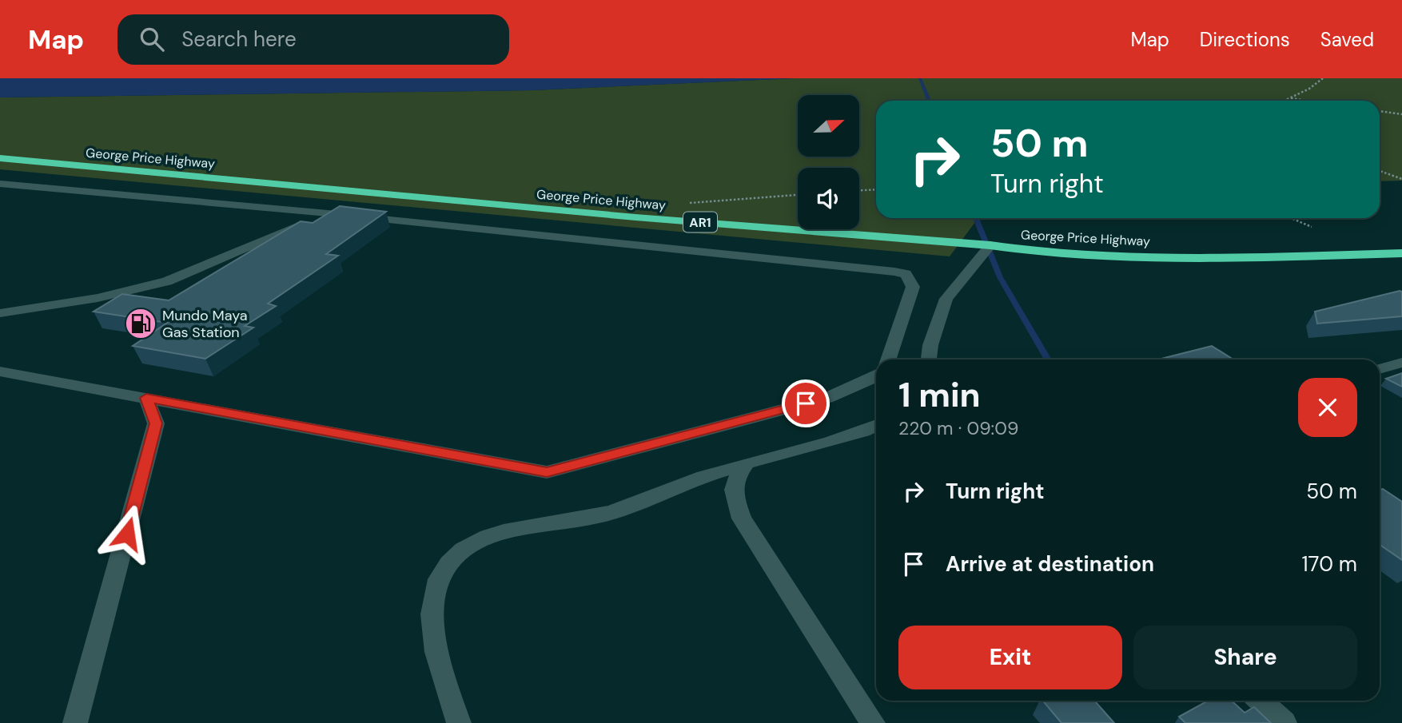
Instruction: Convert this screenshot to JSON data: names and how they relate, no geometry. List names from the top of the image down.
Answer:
{
  "streets": {
    "highway": ["George Price Highway", "AR1"]
  },
  "places": {
    "fuel station": ["Mundo Maya Gas Station"]
  },
  "north": "right",
  "page": {
    "header": "Map",
    "search": "Search here",
    "nav": ["Map", "Directions", "Saved"],
    "turn": ["50 m", "Turn right"],
    "heading": ["1 min", "220 m · 09:09"],
    "list": [
      {
        "name": "Turn right",
        "value": "50 m"
      },
      {
        "name": "Arrive at destination",
        "value": "170 m"
      }
    ],
    "buttons": ["Exit", "Share"]
  }
}
